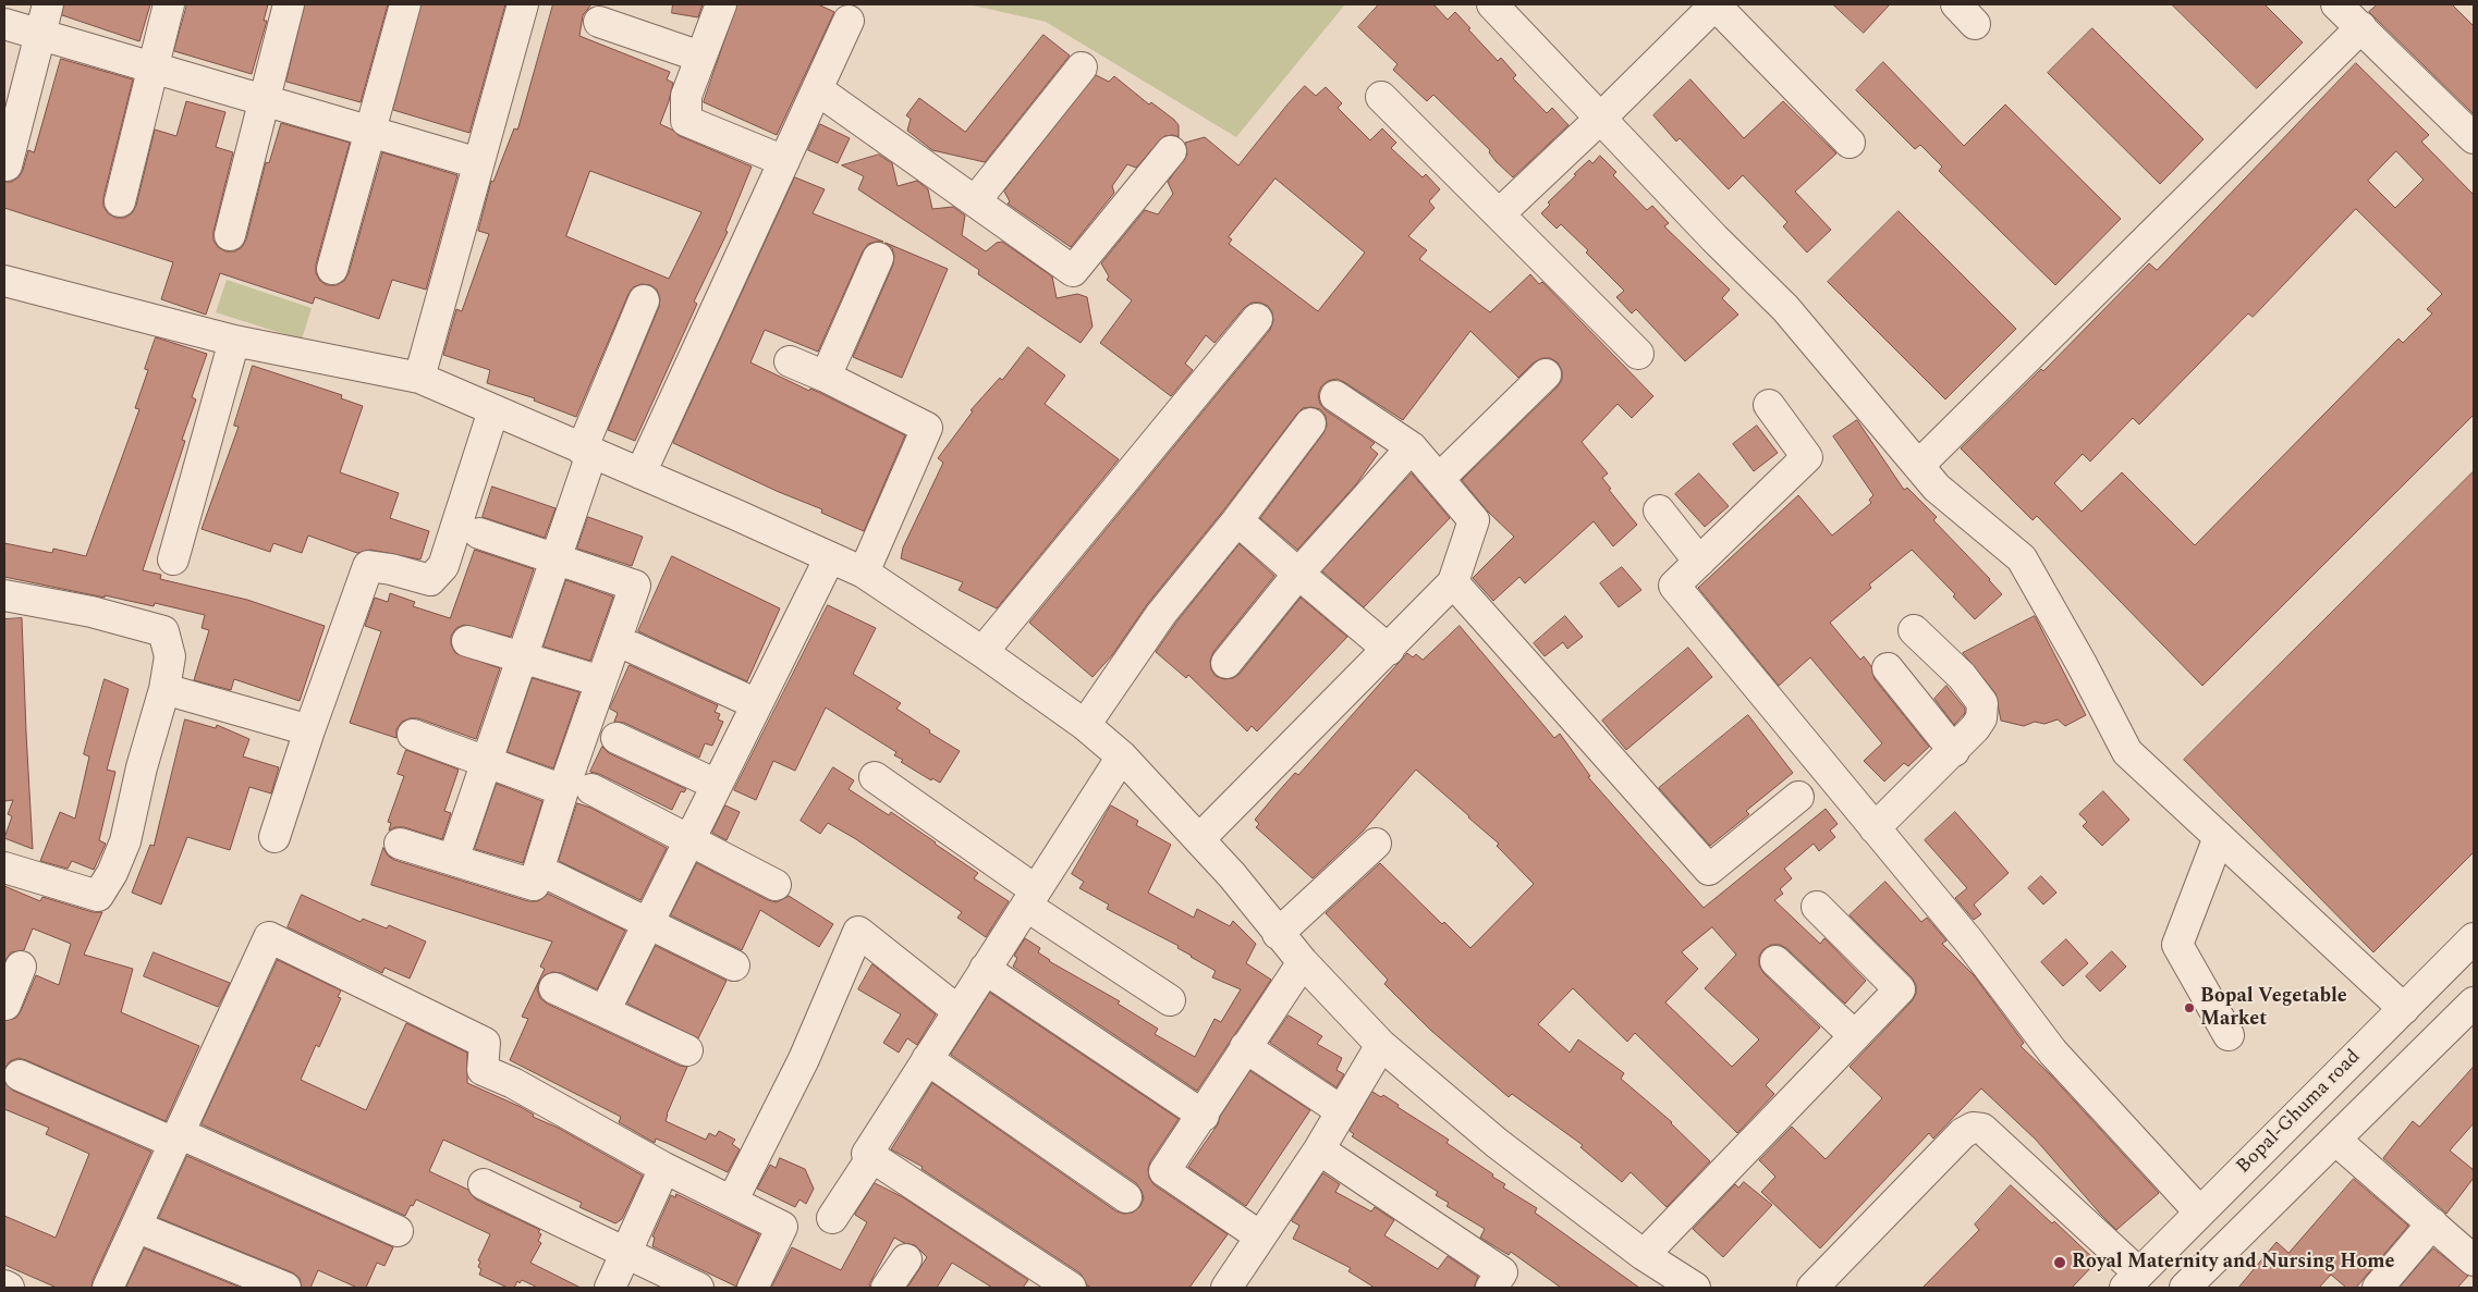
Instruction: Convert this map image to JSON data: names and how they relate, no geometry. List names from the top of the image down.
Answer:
{
  "streets": {
    "street": ["Bopal-Ghuma road"]
  },
  "places": ["Bopal Vegetable Market", "Royal Maternity and Nursing Home"]
}
